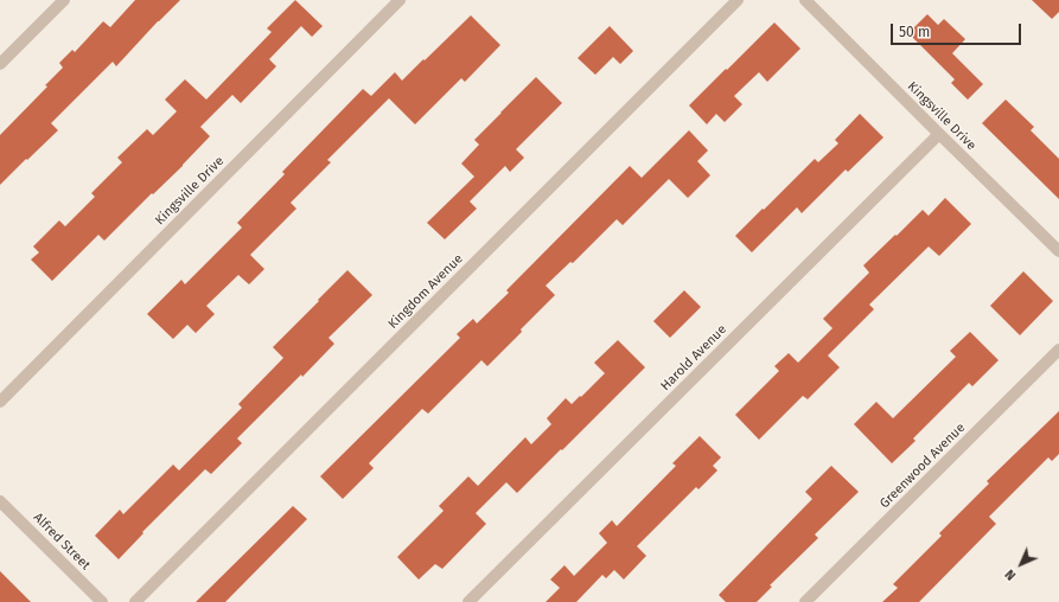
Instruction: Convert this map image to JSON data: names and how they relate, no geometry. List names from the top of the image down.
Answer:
{
  "streets": {
    "street": [
      "Kingsville Drive",
      "Kingdom Avenue",
      "Harold Avenue",
      "Greenwood Avenue",
      "Alfred Street"
    ]
  },
  "crossings": [
    ["Kingsville Drive", "Harold Avenue"]
  ],
  "scale_bar": "50 m",
  "north": "bottom left"
}
